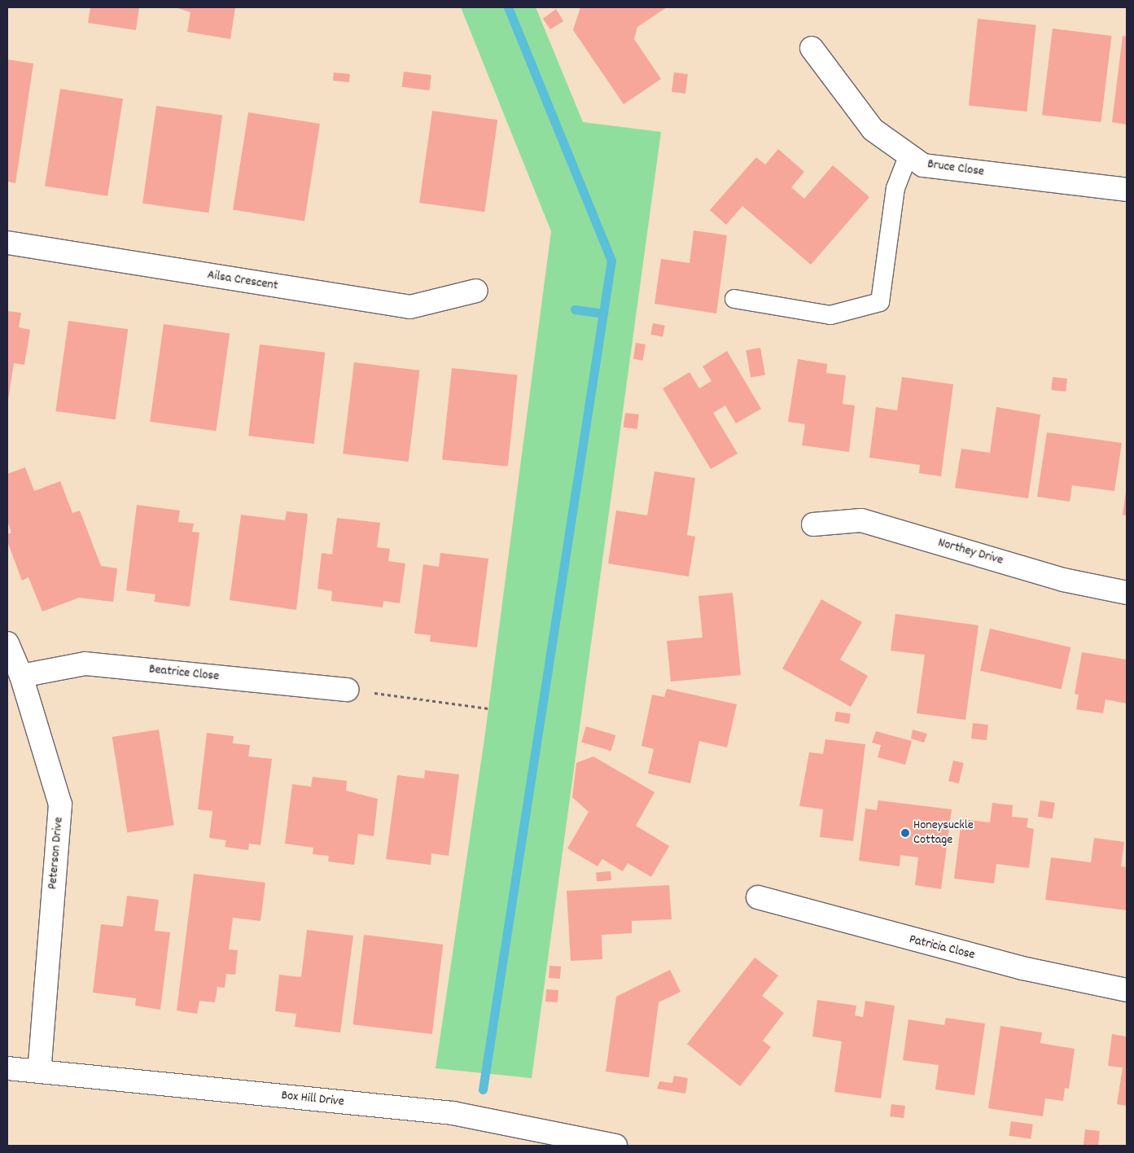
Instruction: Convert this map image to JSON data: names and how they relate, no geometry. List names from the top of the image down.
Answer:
{
  "streets": {
    "street": [
      "Bruce Close",
      "Ailsa Crescent",
      "Northey Drive",
      "Beatrice Close",
      "Peterson Drive",
      "Patricia Close",
      "Box Hill Drive"
    ]
  },
  "crossings": [
    ["Beatrice Close", "Peterson Drive"],
    ["Peterson Drive", "Box Hill Drive"]
  ],
  "places": ["Honeysuckle Cottage"]
}
